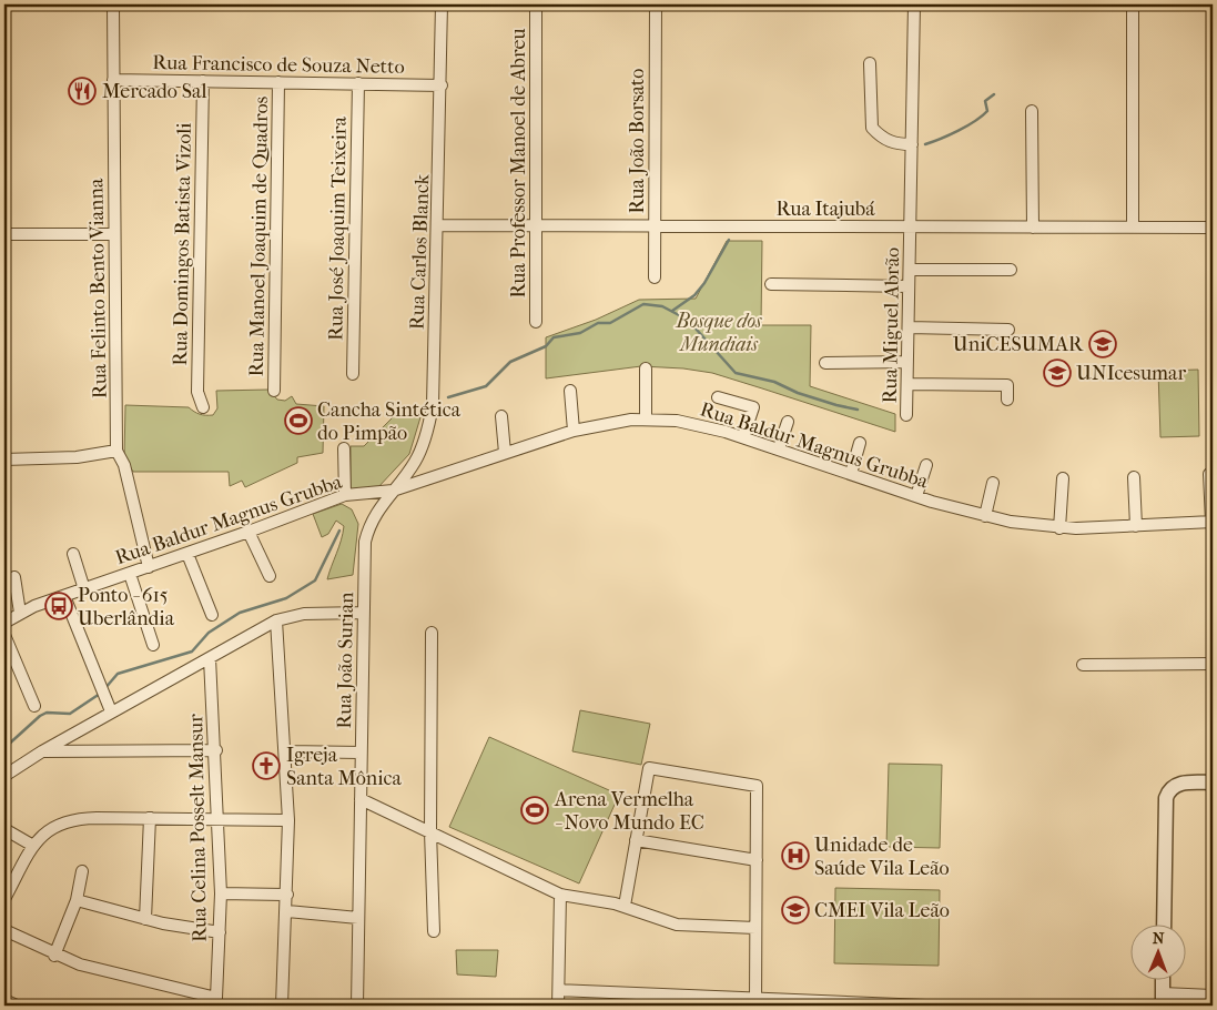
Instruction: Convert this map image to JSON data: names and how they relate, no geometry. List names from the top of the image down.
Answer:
{
  "streets": {
    "street": [
      "Rua Francisco de Souza Netto",
      "Rua João Borsato",
      "Rua Professor Manoel de Abreu",
      "Rua Itajubá",
      "Rua José Joaquim Teixeira",
      "Rua Manoel Joaquim de Quadros",
      "Rua Domingos Batista Vizoli",
      "Rua Carlos Blanck",
      "Rua Felinto Bento Vianna",
      "Rua Miguel Abrão",
      "Rua Baldur Magnus Grubba",
      "Rua João Surian",
      "Rua Celina Posselt Mansur"
    ]
  },
  "crossings": [
    ["Rua Francisco de Souza Netto", "Rua José Joaquim Teixeira"],
    ["Rua Francisco de Souza Netto", "Rua Manoel Joaquim de Quadros"],
    ["Rua Francisco de Souza Netto", "Rua Domingos Batista Vizoli"],
    ["Rua Francisco de Souza Netto", "Rua Carlos Blanck"],
    ["Rua Francisco de Souza Netto", "Rua Felinto Bento Vianna"],
    ["Rua João Borsato", "Rua Itajubá"],
    ["Rua Professor Manoel de Abreu", "Rua Itajubá"],
    ["Rua Itajubá", "Rua Carlos Blanck"],
    ["Rua Itajubá", "Rua Miguel Abrão"],
    ["Rua Carlos Blanck", "Rua Baldur Magnus Grubba"],
    ["Rua Carlos Blanck", "Rua João Surian"],
    ["Rua Felinto Bento Vianna", "Rua Baldur Magnus Grubba"],
    ["Rua Baldur Magnus Grubba", "Rua João Surian"]
  ],
  "parks": ["Bosque dos Mundiais"],
  "places": {
    "restaurant": ["Mercado Sal"],
    "school or university": ["UniCESUMAR", "UNIcesumar", "CMEI Vila Leão"],
    "sports": ["Cancha Sintética do Pimpão", "Arena Vermelha - Novo Mundo EC"],
    "bus stop": ["Ponto - 615 Uberlândia"],
    "church": ["Igreja Santa Mônica"],
    "hospital": ["Unidade de Saúde Vila Leão"]
  },
  "north": "top"
}
